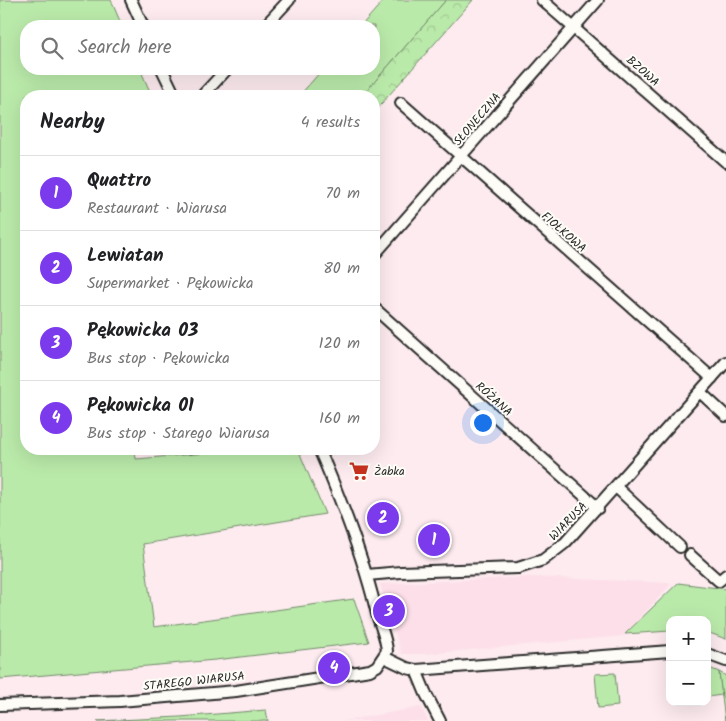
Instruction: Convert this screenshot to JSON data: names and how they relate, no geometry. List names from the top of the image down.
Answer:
{
  "streets": {
    "street": [
      "BZOWA",
      "SŁONECZNA",
      "FIOŁKOWA",
      "RÓŻANA",
      "WIARUSA",
      "STAREGO WIARUSA"
    ]
  },
  "crossings": [
    ["BZOWA", "SŁONECZNA"],
    ["SŁONECZNA", "FIOŁKOWA"],
    ["FIOŁKOWA", "WIARUSA"],
    ["RÓŻANA", "WIARUSA"]
  ],
  "places": {
    "supermarket": ["Żabka"]
  },
  "page": {
    "search": "Search here",
    "heading": ["Nearby", "4 results"],
    "list": [
      {
        "mark": "1",
        "name": "Quattro",
        "note": "Restaurant · Wiarusa",
        "value": "70 m"
      },
      {
        "mark": "2",
        "name": "Lewiatan",
        "note": "Supermarket · Pękowicka",
        "value": "80 m"
      },
      {
        "mark": "3",
        "name": "Pękowicka 03",
        "note": "Bus stop · Pękowicka",
        "value": "120 m"
      },
      {
        "mark": "4",
        "name": "Pękowicka 01",
        "note": "Bus stop · Starego Wiarusa",
        "value": "160 m"
      }
    ],
    "pins": [
      "2",
      "1",
      "3",
      "4"
    ],
    "map_buttons": ["+", "−"]
  }
}
